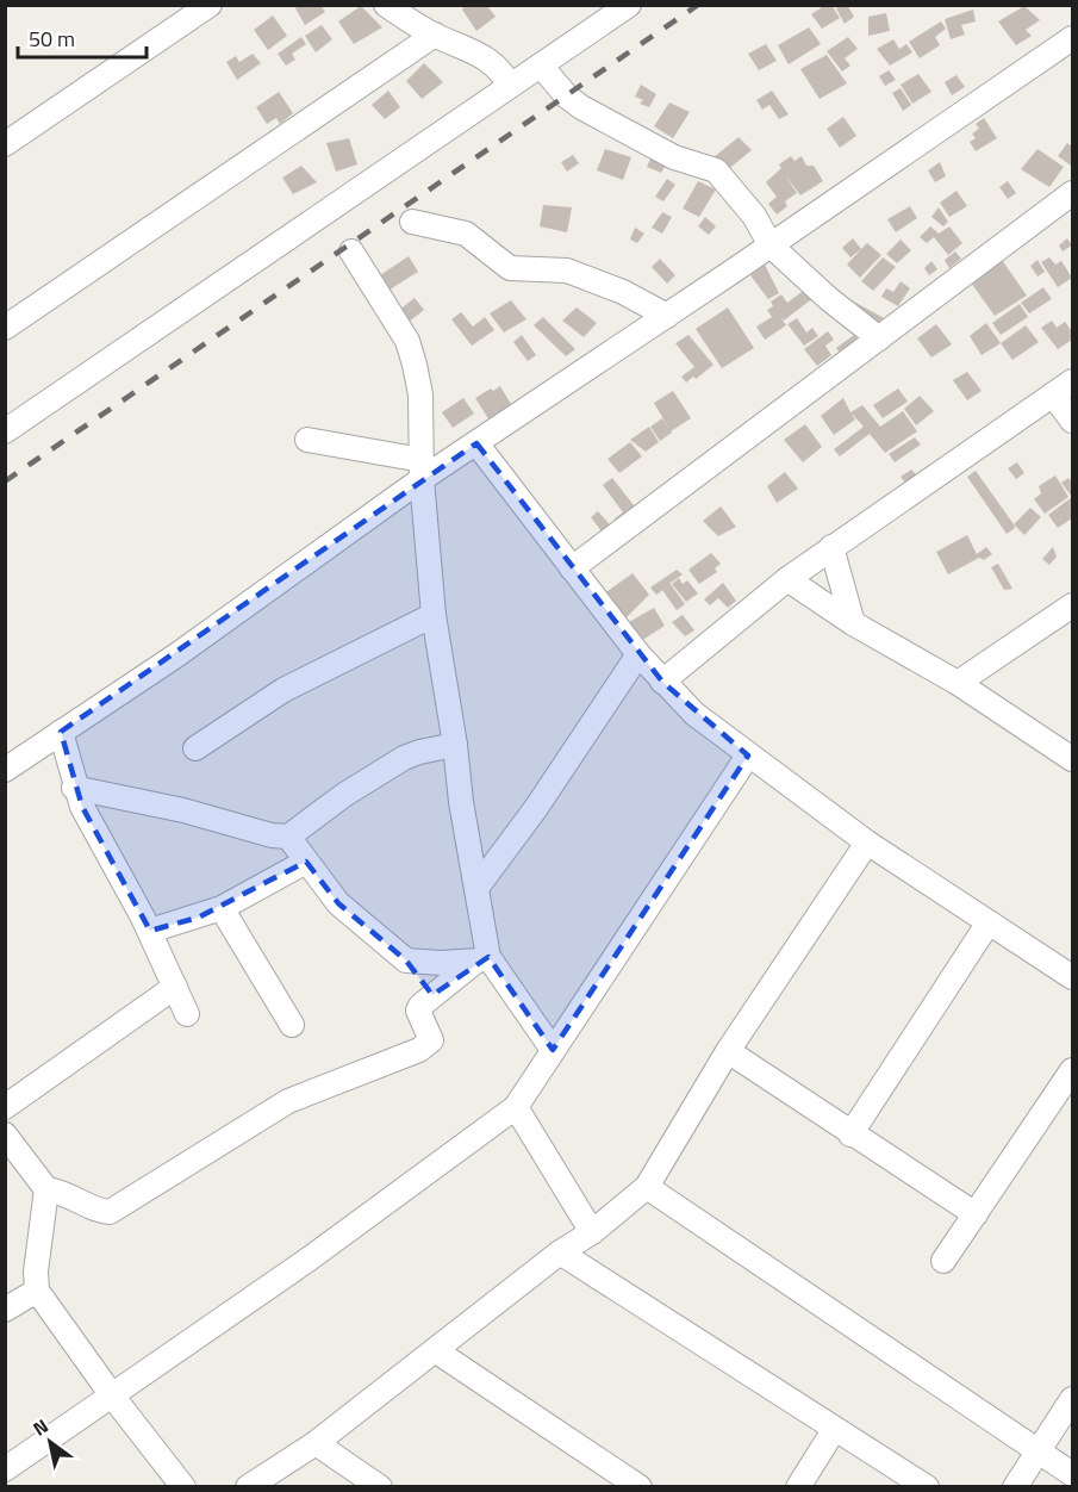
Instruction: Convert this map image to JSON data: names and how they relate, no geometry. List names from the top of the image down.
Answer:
{
  "scale_bar": "50 m",
  "north": "top left"
}
